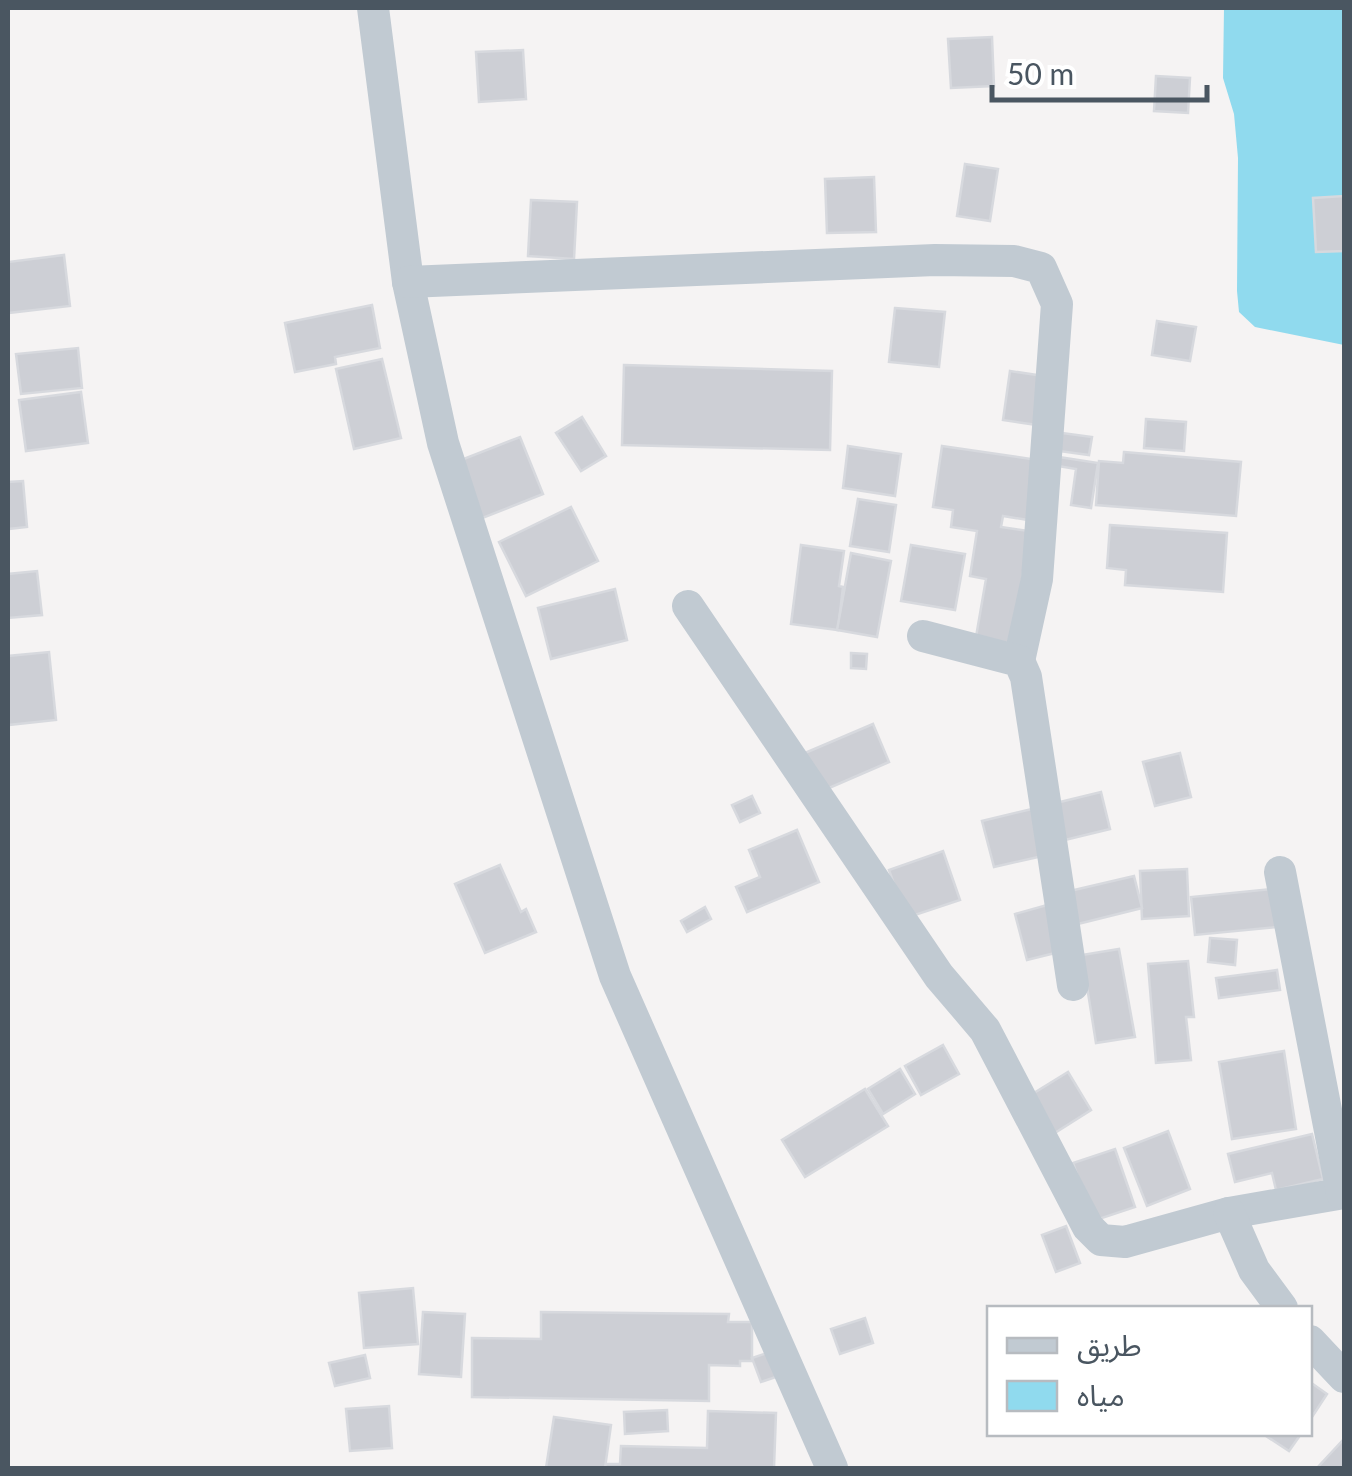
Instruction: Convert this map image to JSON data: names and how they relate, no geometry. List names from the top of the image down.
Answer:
{
  "legend": ["طريق", "مياه"],
  "scale_bar": "50 m"
}
